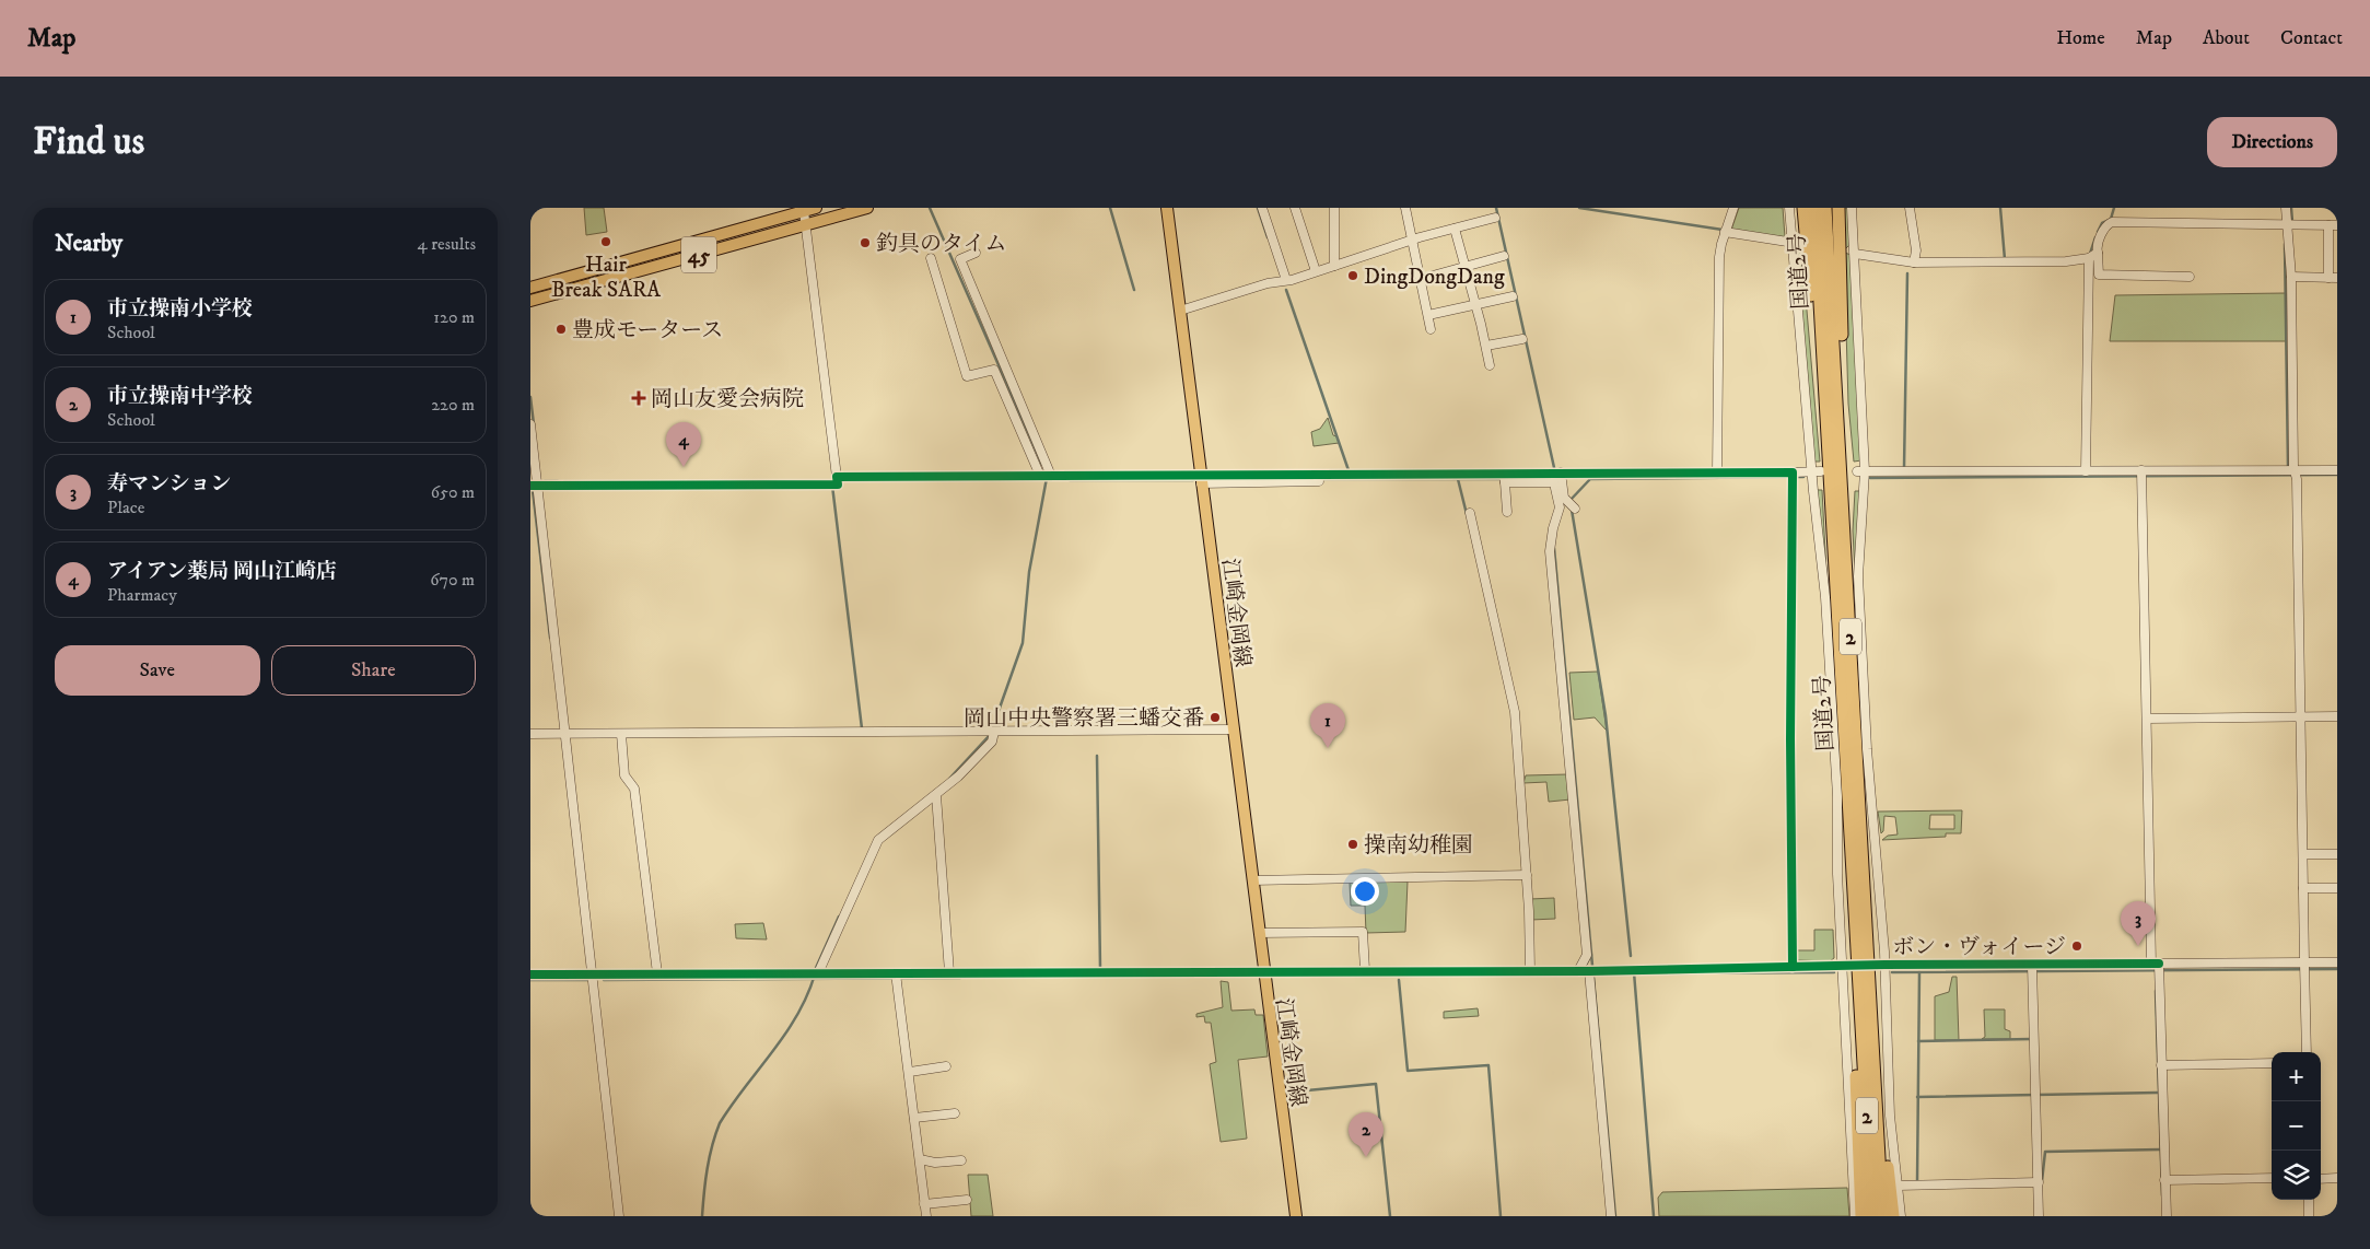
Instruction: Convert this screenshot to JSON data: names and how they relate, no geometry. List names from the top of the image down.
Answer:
{
  "streets": {
    "highway": ["国道2号", "2"],
    "main road": ["45", "江崎金岡線"]
  },
  "places": {
    "other": [
      "Hair Break SARA",
      "釣具のタイム",
      "DingDongDang",
      "豊成モータース",
      "岡山中央警察署三蟠交番",
      "操南幼稚園",
      "ボン・ヴォイージ"
    ],
    "health": ["岡山友愛会病院"]
  },
  "page": {
    "header": "Map",
    "nav": [
      "Home",
      "Map",
      "About",
      "Contact"
    ],
    "buttons": [
      "Directions",
      ["Save", "Share"]
    ],
    "title": "Find us",
    "heading": ["Nearby", "4 results"],
    "list": [
      {
        "mark": "1",
        "name": "市立操南小学校",
        "note": "School",
        "value": "120 m"
      },
      {
        "mark": "2",
        "name": "市立操南中学校",
        "note": "School",
        "value": "220 m"
      },
      {
        "mark": "3",
        "name": "寿マンション",
        "note": "Place",
        "value": "650 m"
      },
      {
        "mark": "4",
        "name": "アイアン薬局 岡山江崎店",
        "note": "Pharmacy",
        "value": "670 m"
      }
    ],
    "pins": [
      "4",
      "1",
      "3",
      "2"
    ],
    "map_buttons": ["+", "−"]
  }
}
